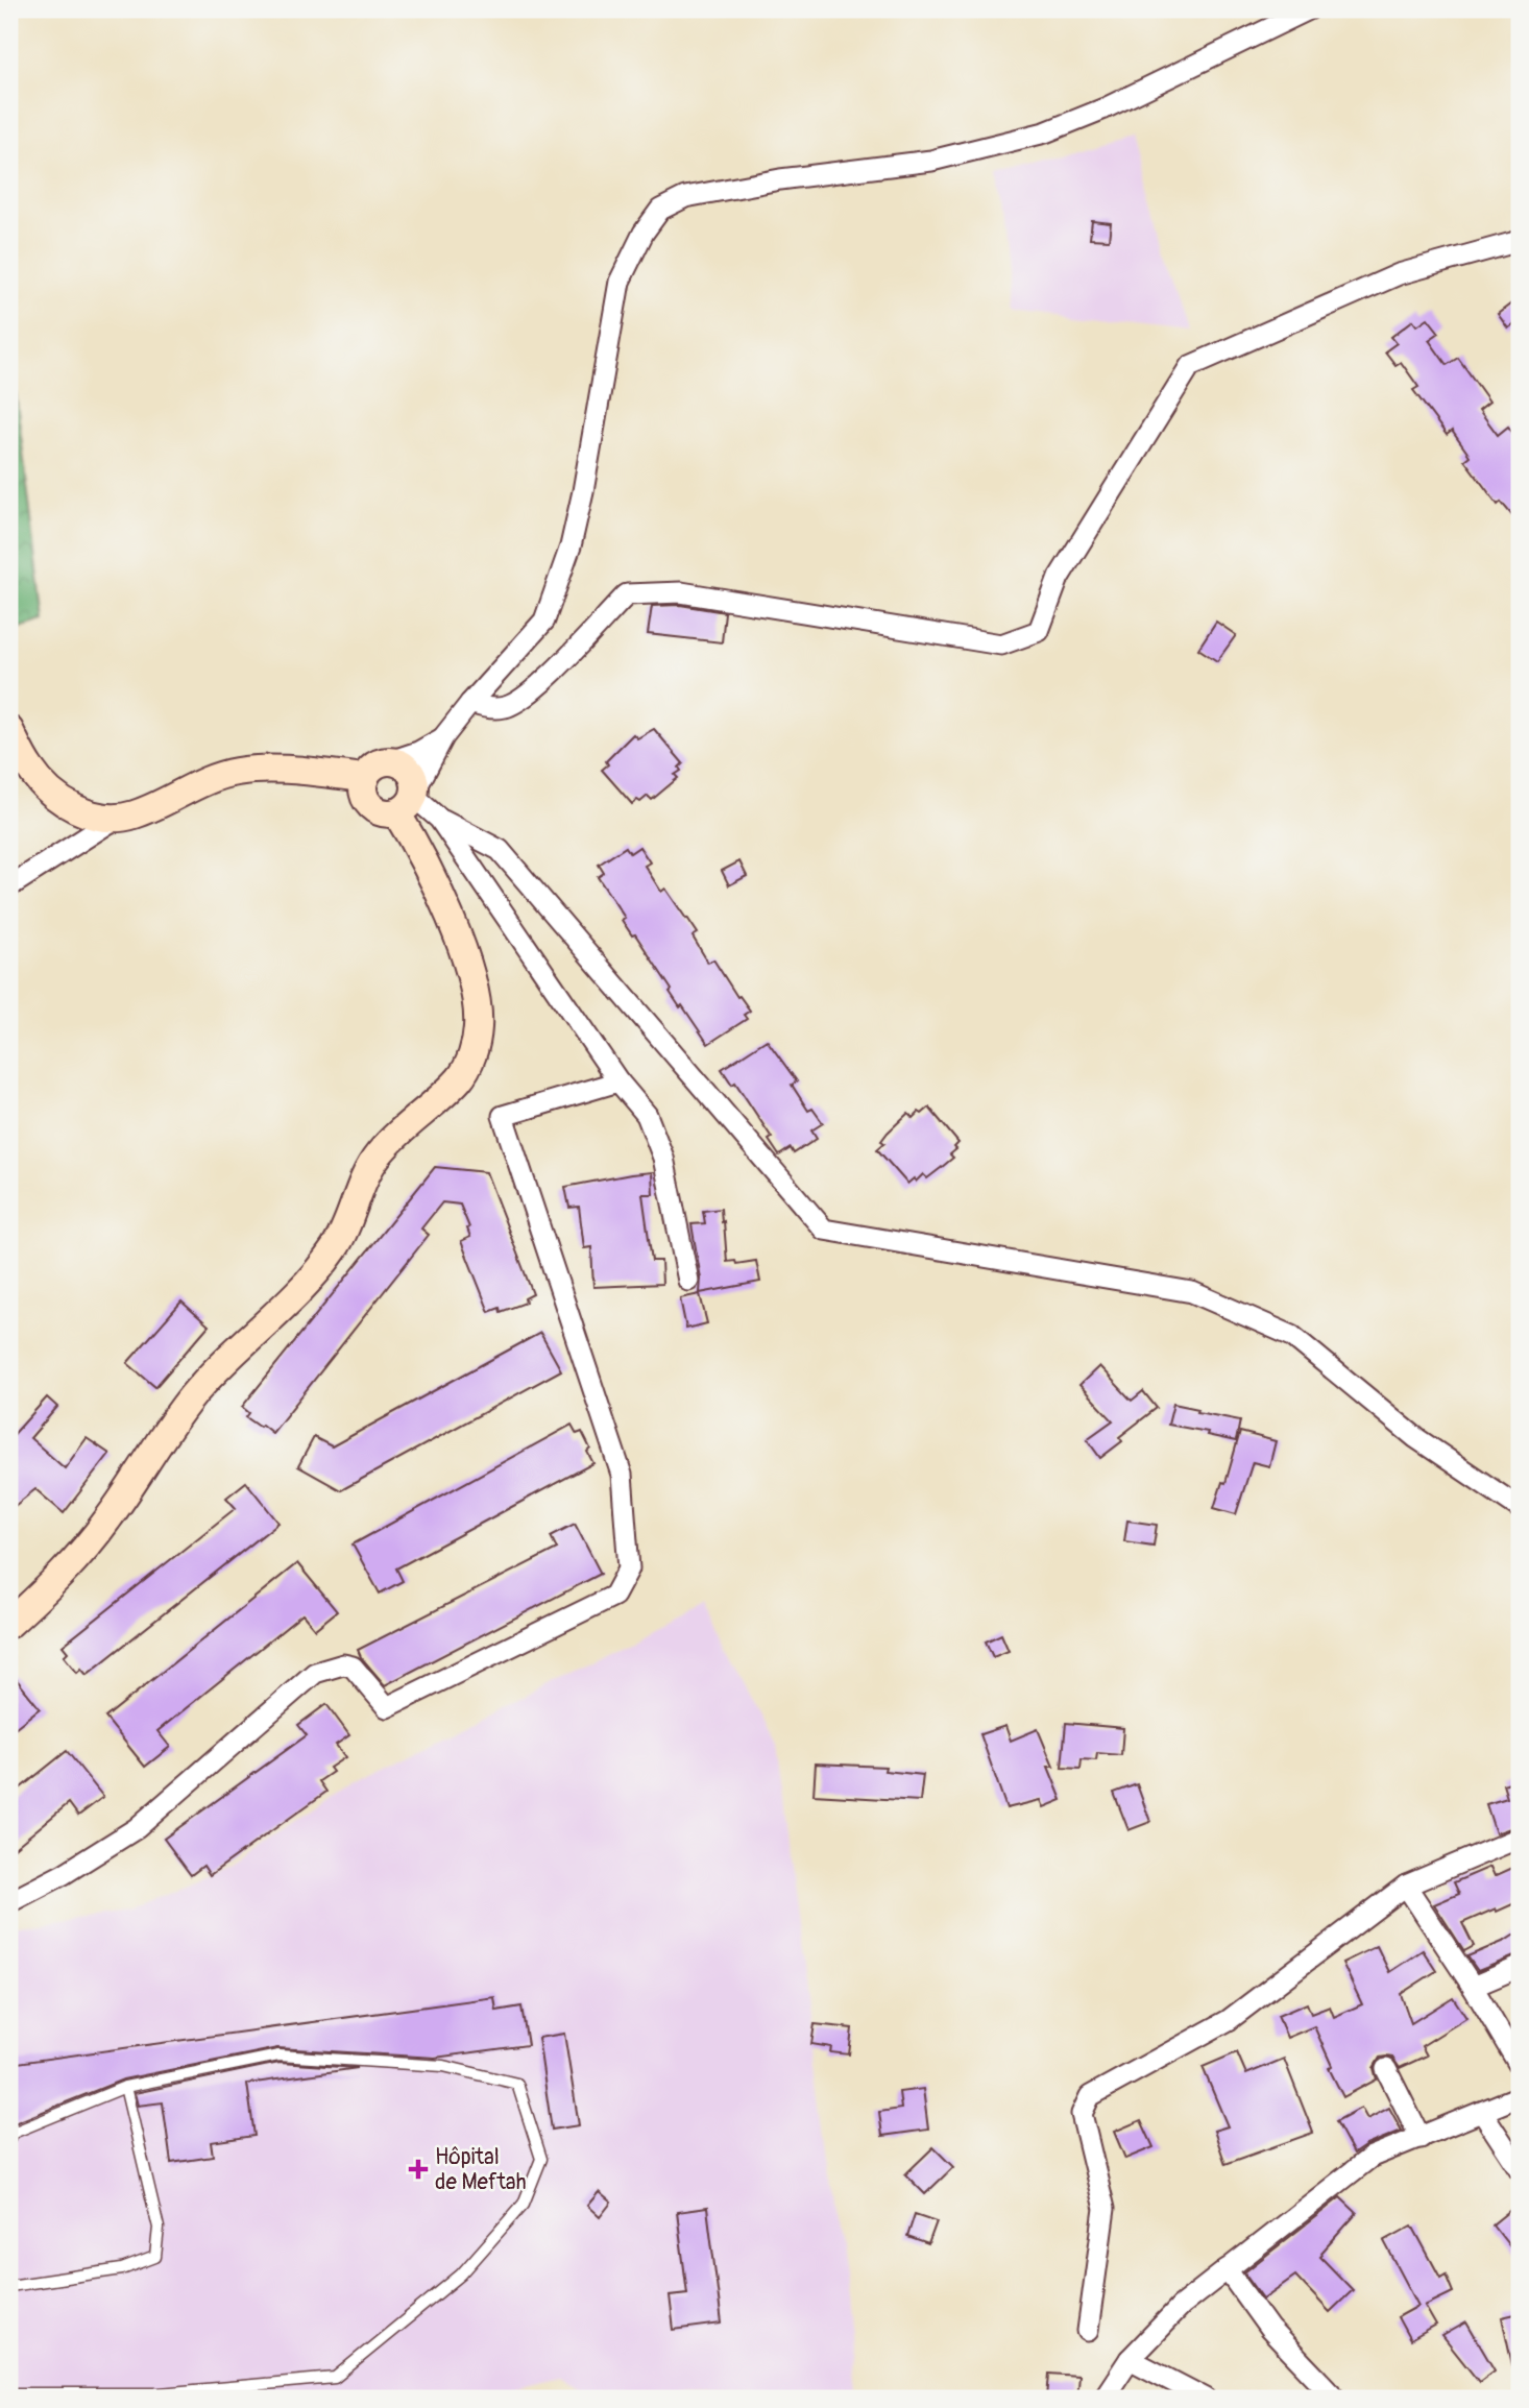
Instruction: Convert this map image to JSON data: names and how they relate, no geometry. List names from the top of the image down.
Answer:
{
  "places": {
    "health": ["Hôpital de Meftah"]
  }
}
